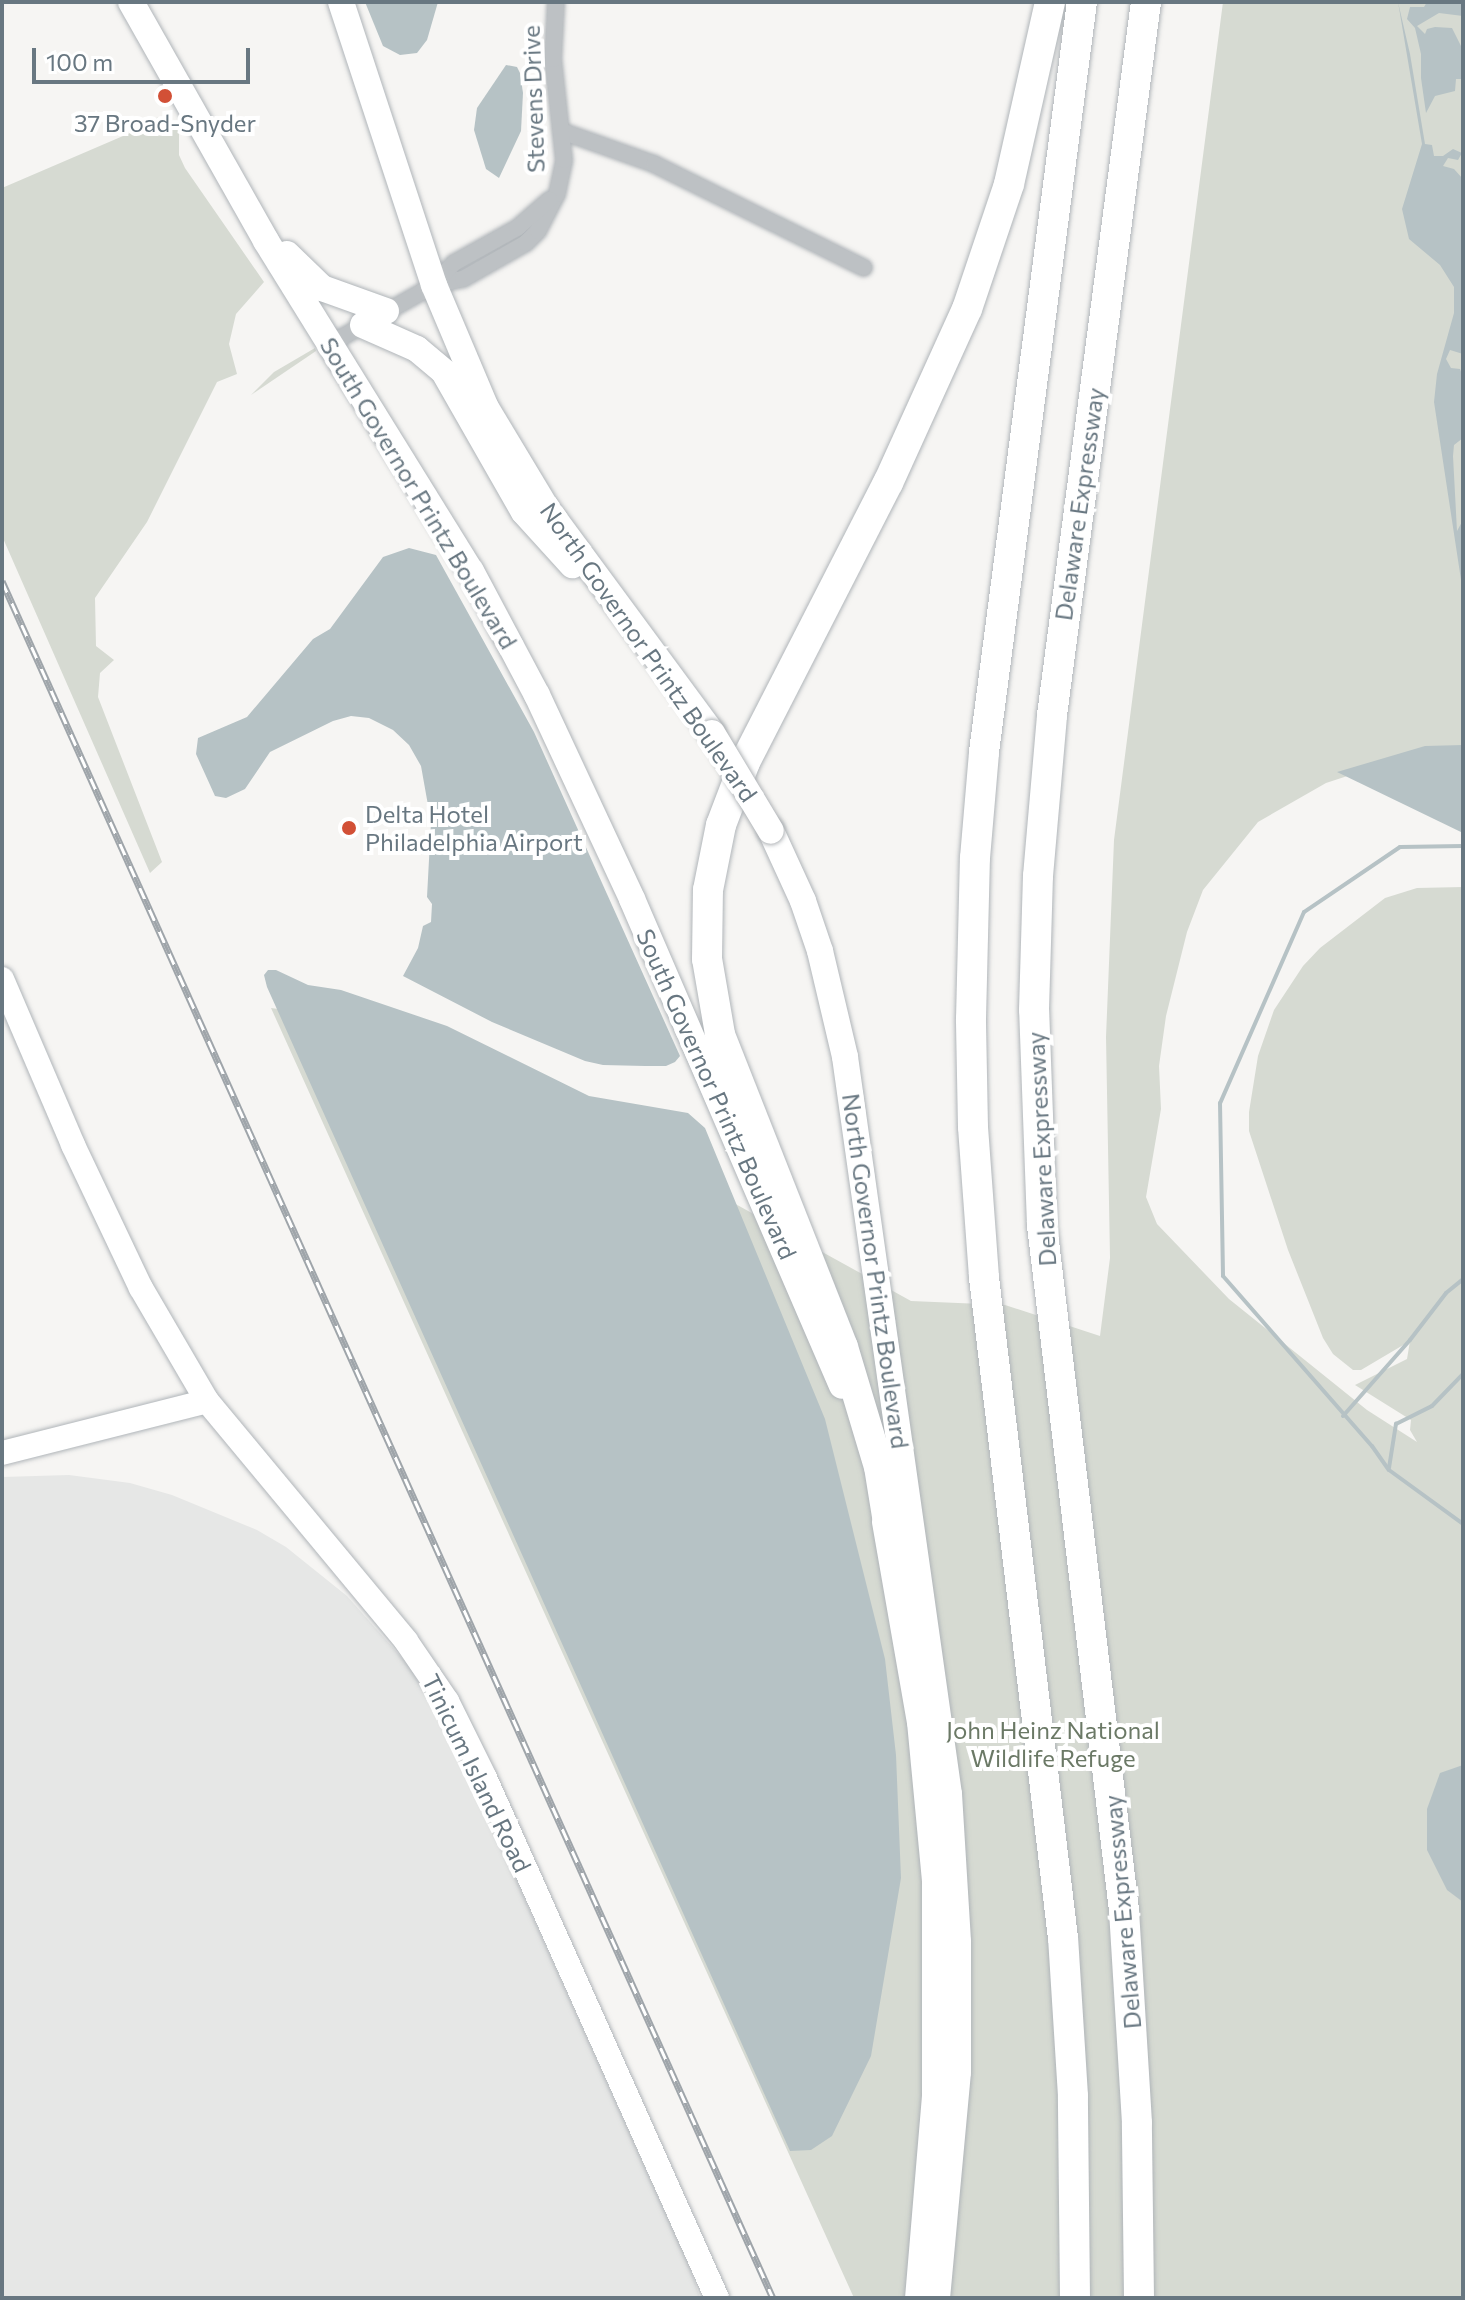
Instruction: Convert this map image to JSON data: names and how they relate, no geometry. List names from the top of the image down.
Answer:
{
  "streets": {
    "highway": ["Delaware Expressway"],
    "main road": ["South Governor Printz Boulevard", "North Governor Printz Boulevard"],
    "street": ["Stevens Drive", "Tinicum Island Road"]
  },
  "crossings": [
    ["Stevens Drive", "South Governor Printz Boulevard"],
    ["Stevens Drive", "North Governor Printz Boulevard"]
  ],
  "parks": ["John Heinz National Wildlife Refuge"],
  "places": ["37 Broad-Snyder", "Delta Hotel Philadelphia Airport"],
  "scale_bar": "100 m"
}
